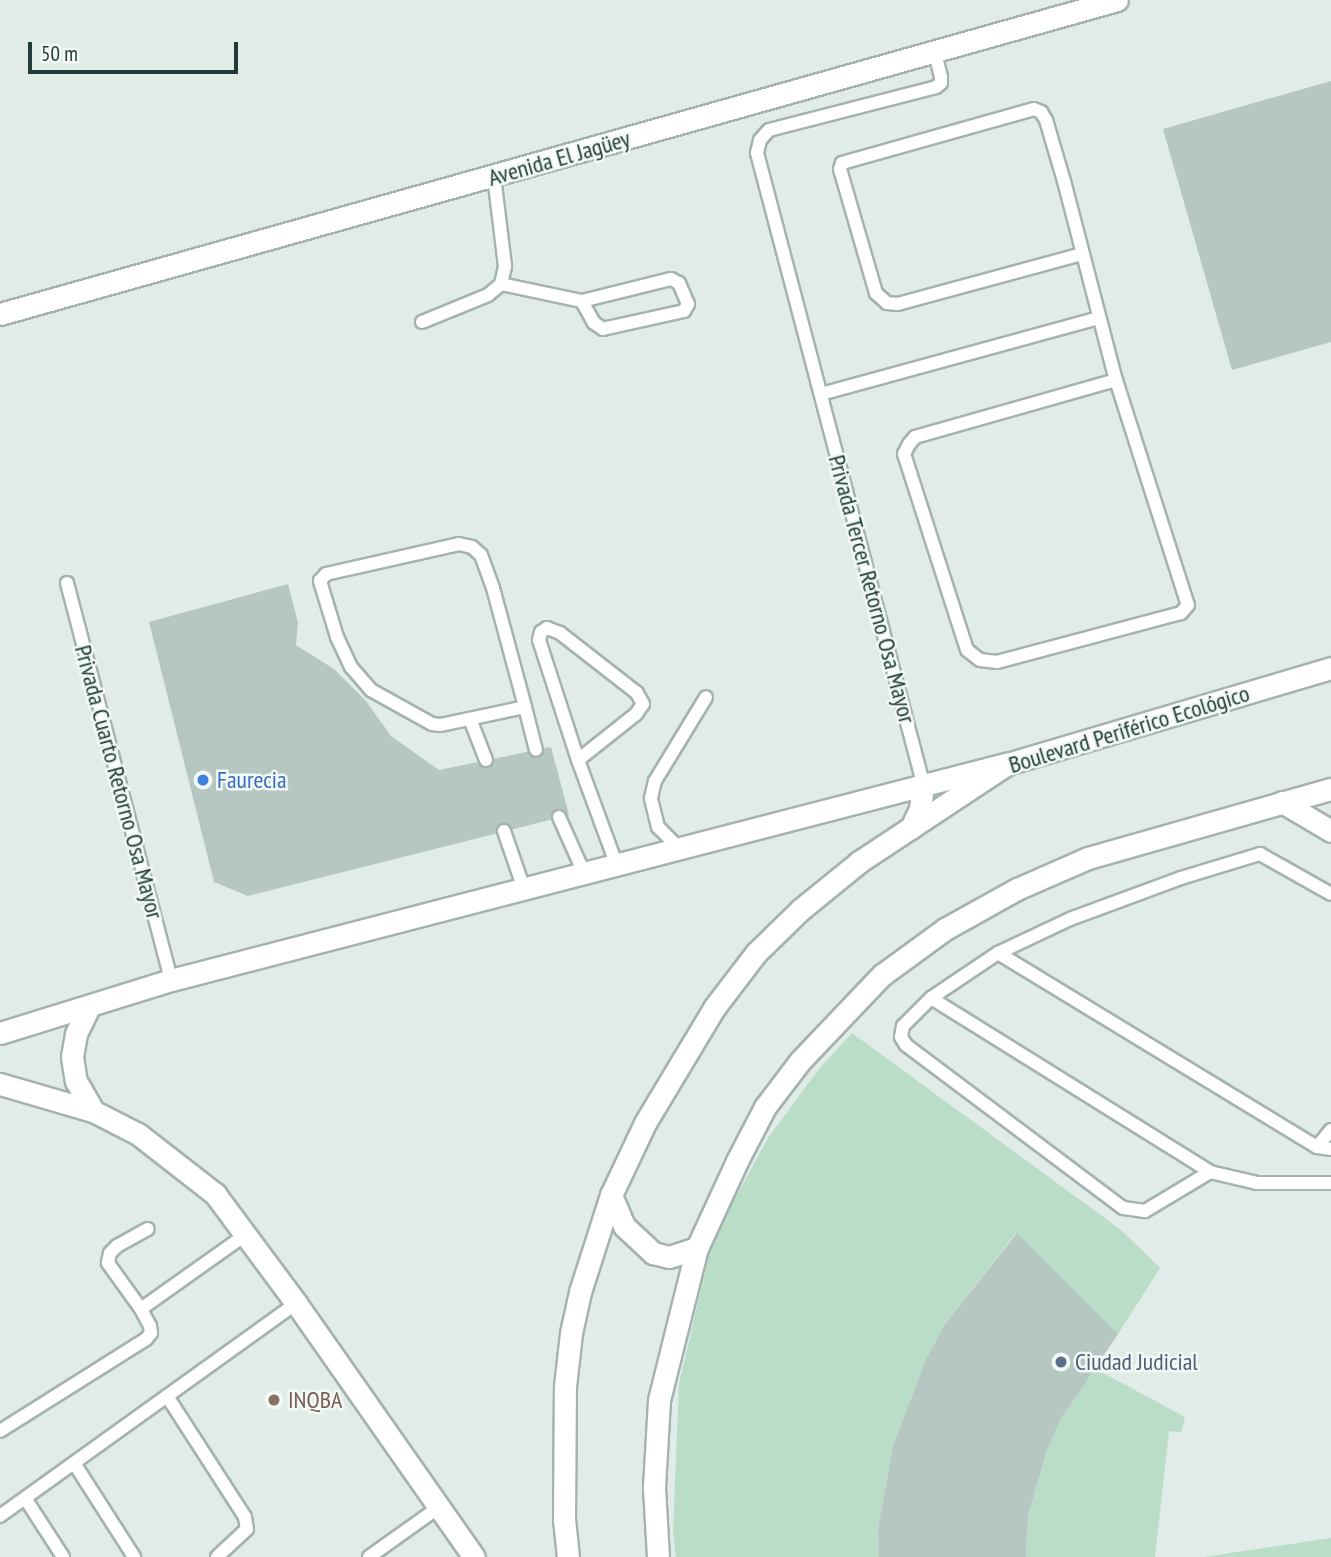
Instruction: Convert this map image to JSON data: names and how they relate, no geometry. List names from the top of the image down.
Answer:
{
  "streets": {
    "street": ["Avenida El Jagüey", "Boulevard Periférico Ecológico"],
    "lane": ["Privada Tercer Retorno Osa Mayor", "Privada Cuarto Retorno Osa Mayor"]
  },
  "crossings": [
    ["Avenida El Jagüey", "Privada Tercer Retorno Osa Mayor"]
  ],
  "places": ["Faurecia", "Ciudad Judicial", "INQBA"],
  "scale_bar": "50 m"
}
